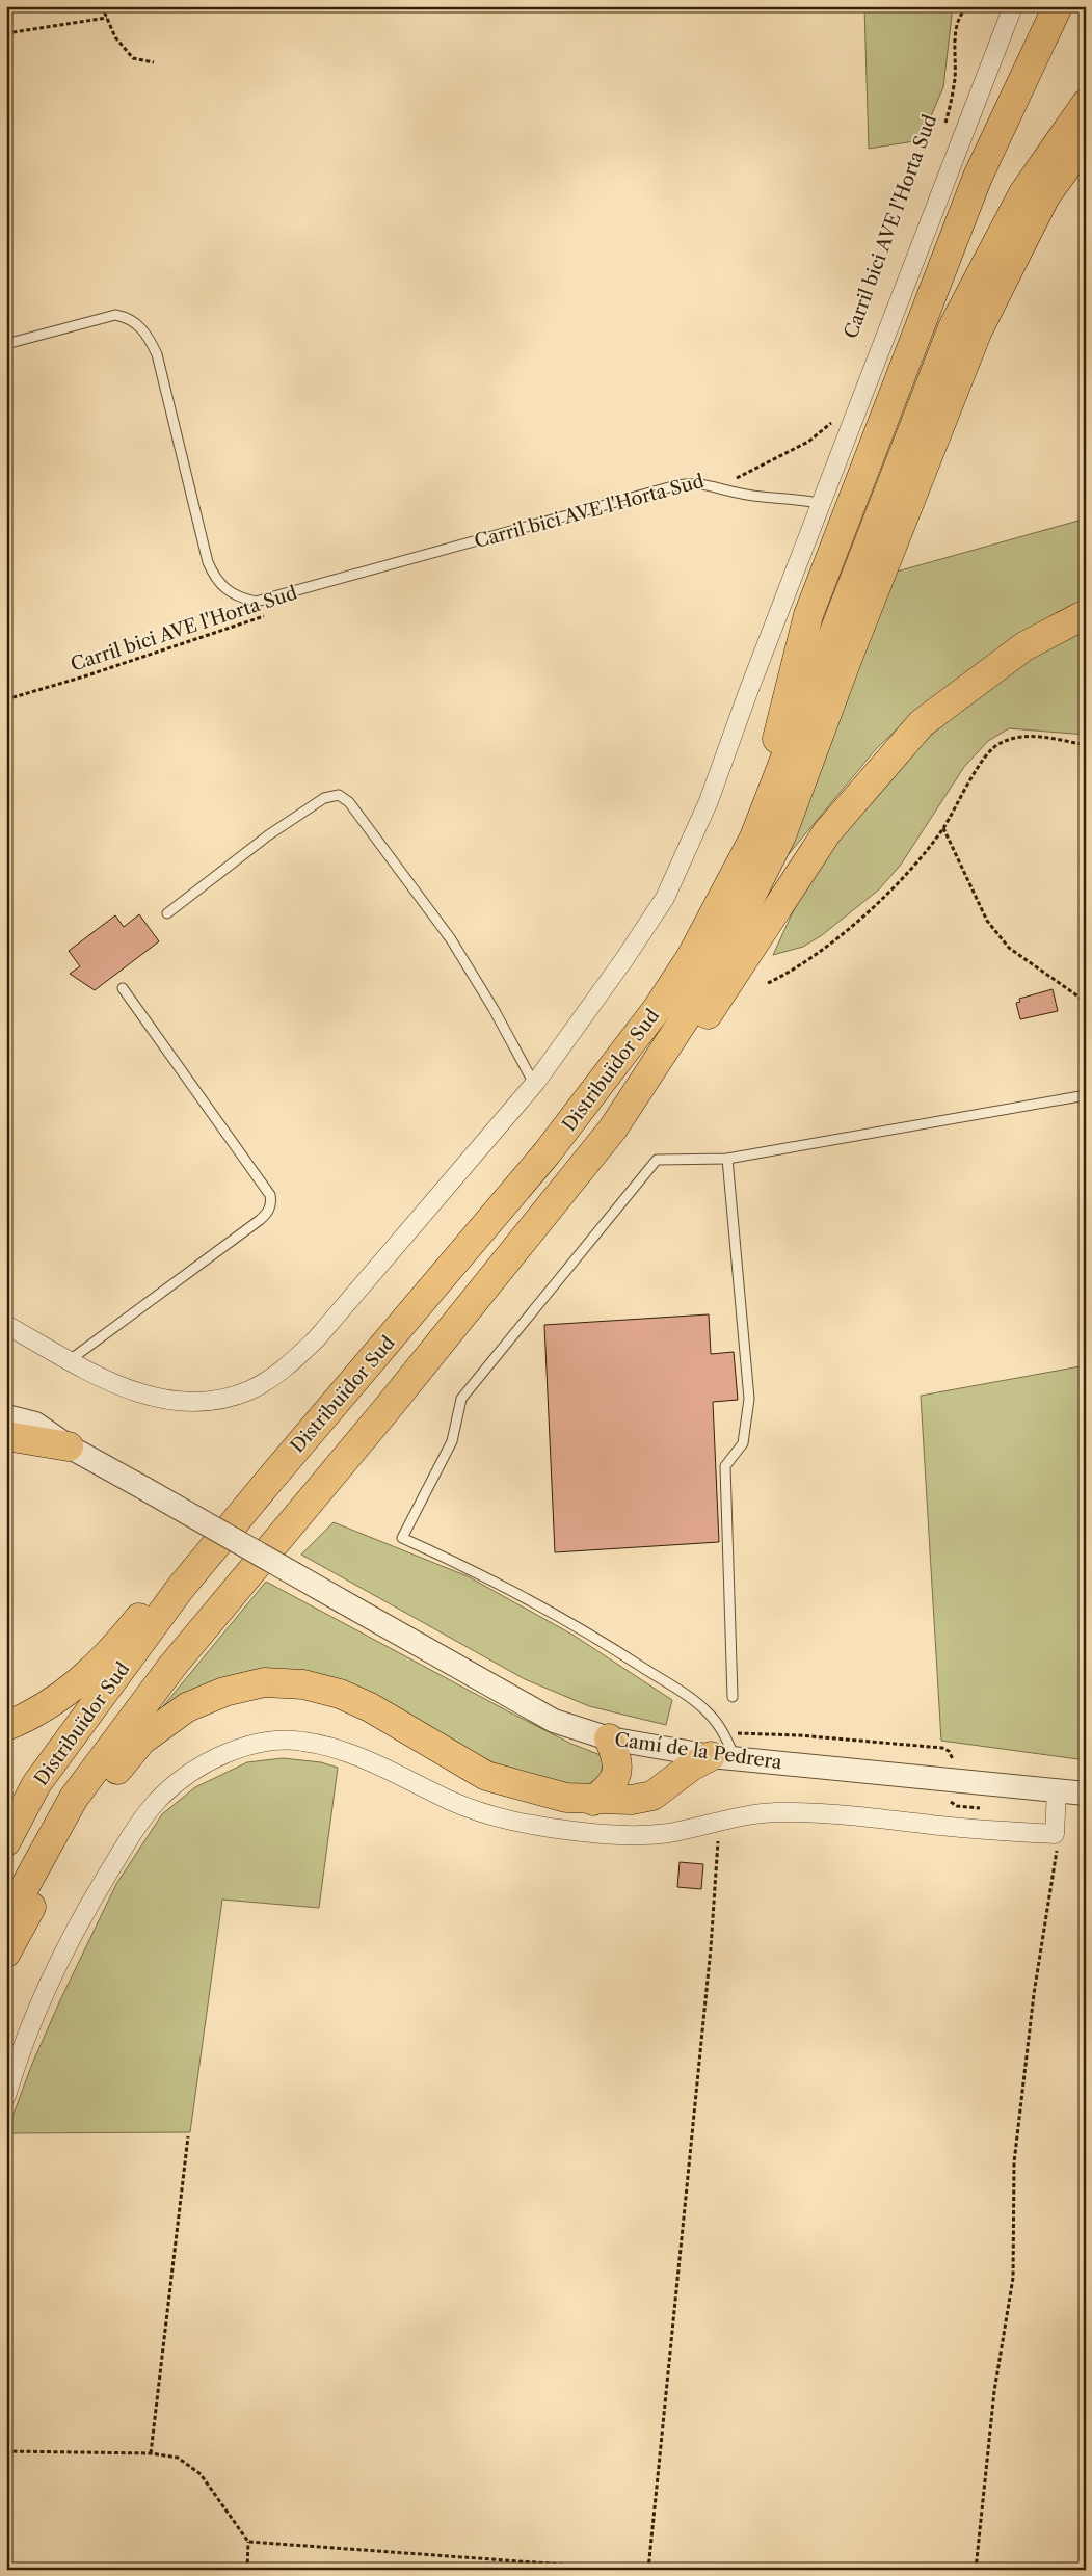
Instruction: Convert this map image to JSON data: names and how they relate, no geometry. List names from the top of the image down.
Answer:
{
  "streets": {
    "highway": ["Distribuïdor Sud"],
    "street": ["Camí de la Pedrera"],
    "path": ["Carril bici AVE l'Horta Sud"]
  }
}
